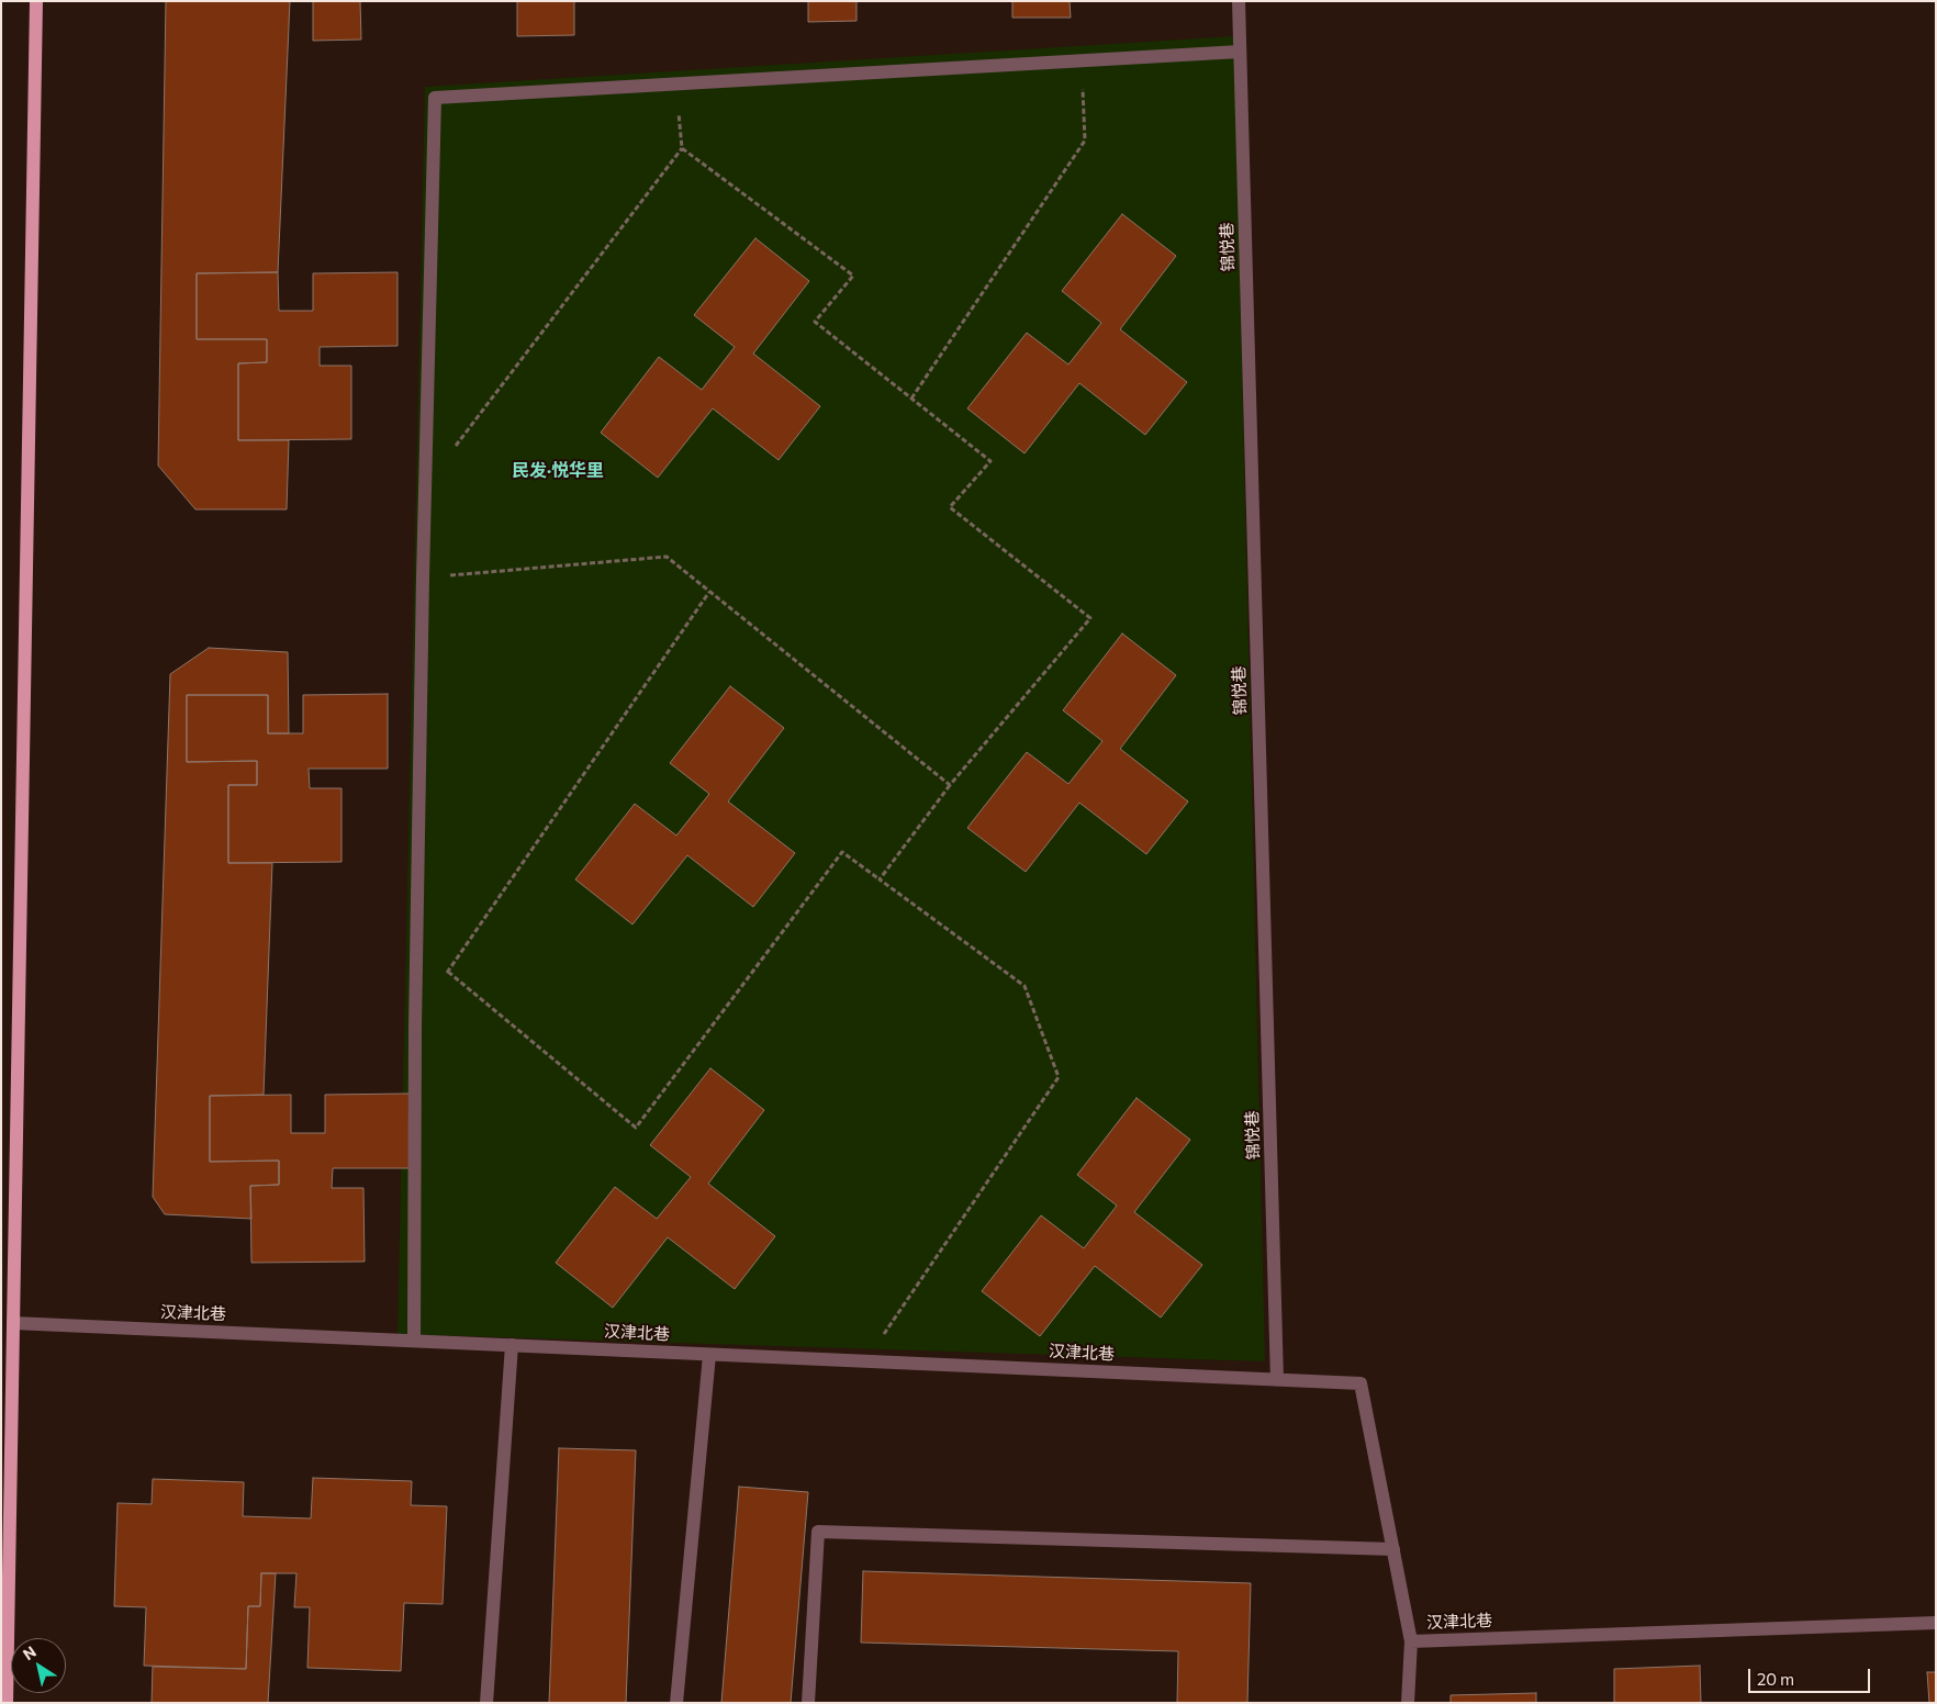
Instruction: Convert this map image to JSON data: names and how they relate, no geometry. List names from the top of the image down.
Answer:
{
  "streets": {
    "street": ["锦悦巷", "汉津北巷"]
  },
  "crossings": [
    ["锦悦巷", "汉津北巷"]
  ],
  "districts": ["民发·悦华里"],
  "scale_bar": "20 m",
  "north": "top left"
}
